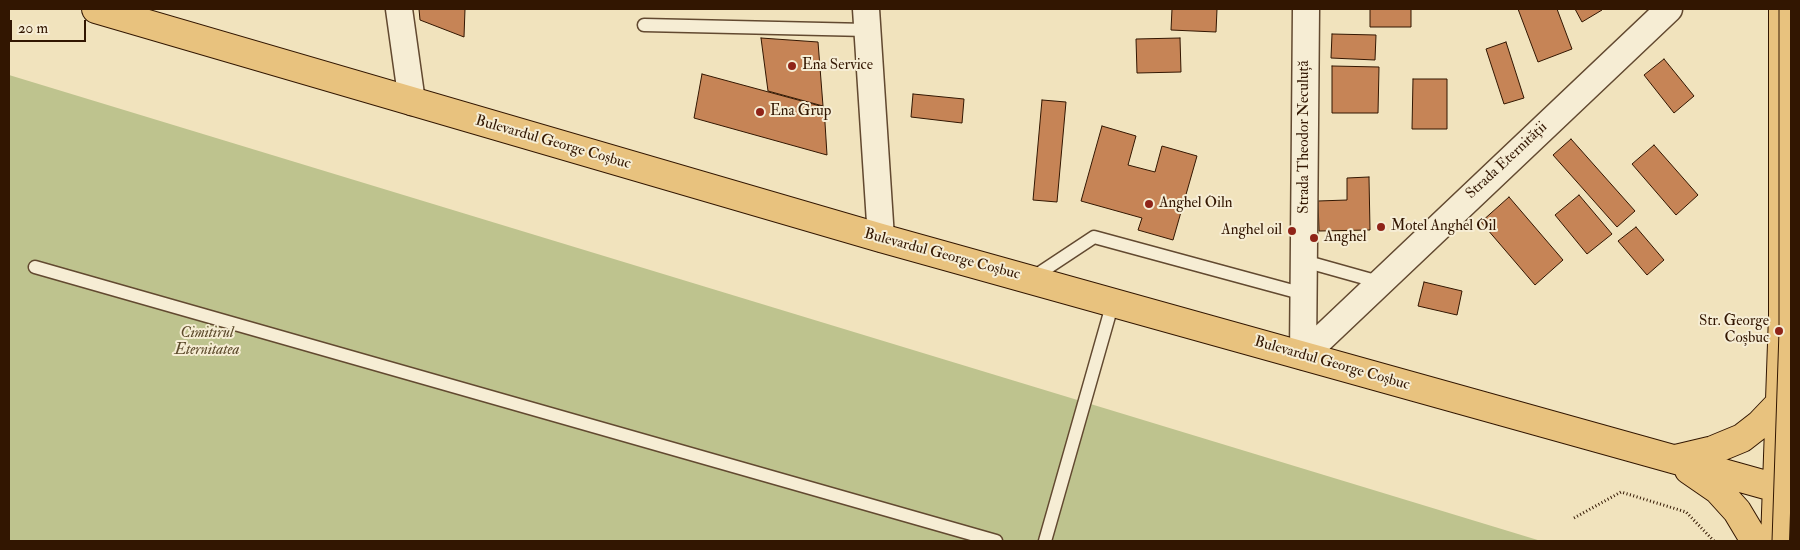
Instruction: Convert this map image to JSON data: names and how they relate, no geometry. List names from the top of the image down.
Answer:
{
  "streets": {
    "main road": ["Bulevardul George Coșbuc"],
    "street": ["Strada Theodor Neculuță", "Strada Eternității"]
  },
  "crossings": [
    ["Strada Theodor Neculuță", "Bulevardul George Coșbuc"],
    ["Strada Theodor Neculuță", "Strada Eternității"],
    ["Bulevardul George Coșbuc", "Strada Eternității"]
  ],
  "parks": ["Cimitirul Eternitatea"],
  "places": [
    "Ena Service",
    "Ena Grup",
    "Anghel Oiln",
    "Motel Anghel Oil",
    "Anghel oil",
    "Anghel",
    "Str. George Coșbuc"
  ],
  "scale_bar": "20 m"
}
